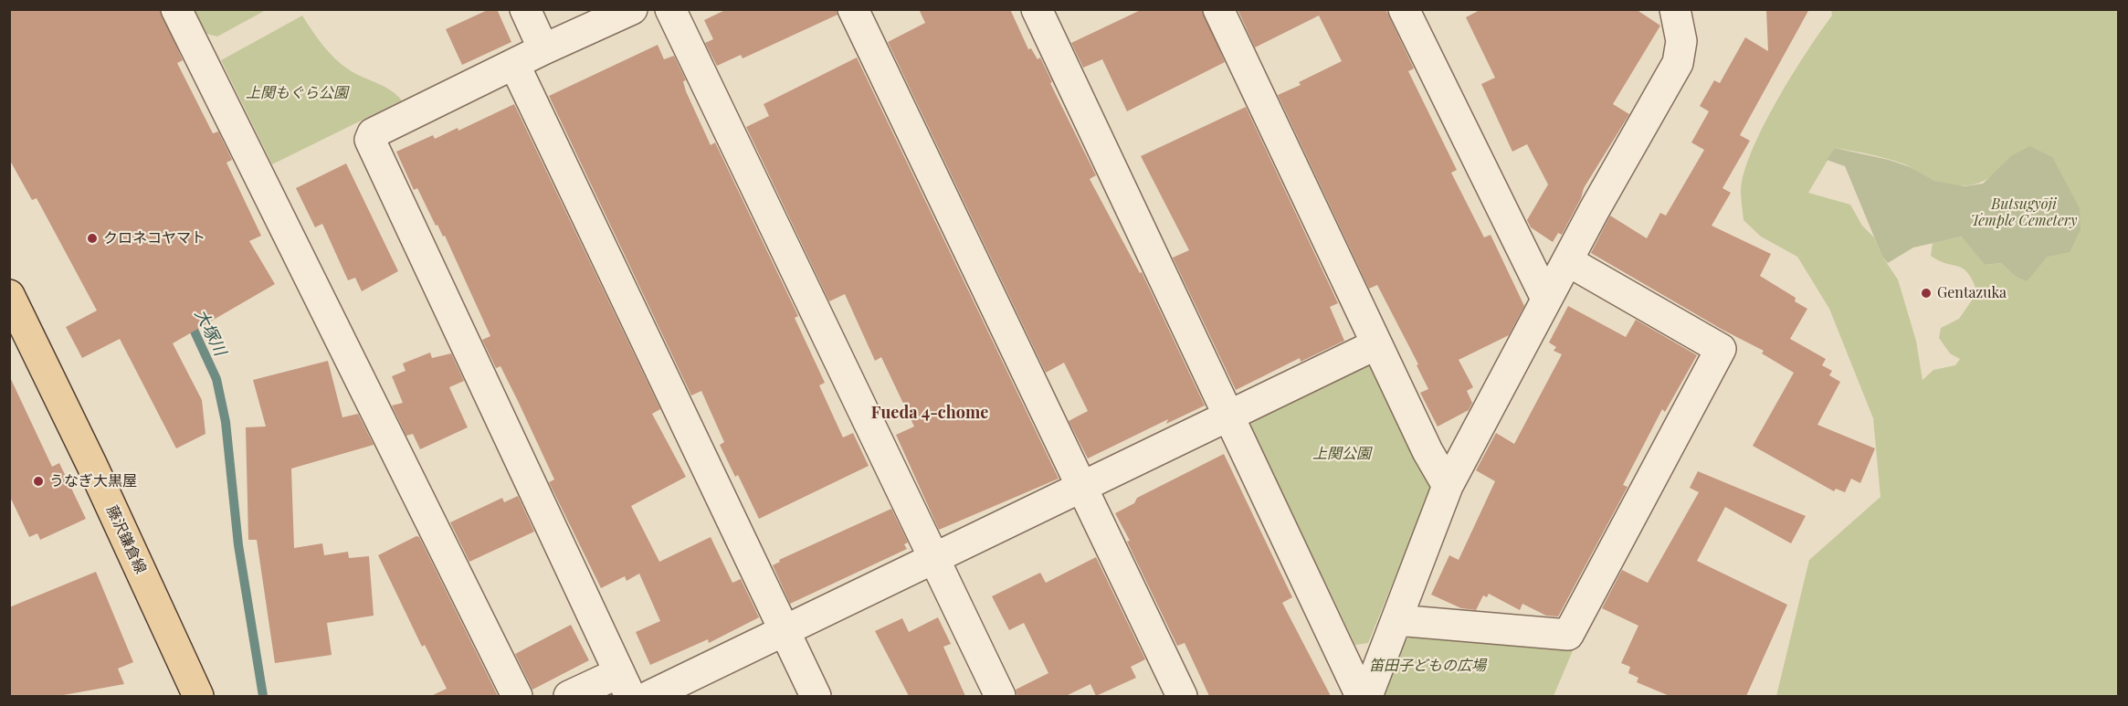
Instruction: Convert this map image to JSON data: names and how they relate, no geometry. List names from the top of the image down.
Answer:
{
  "streets": {
    "main road": ["藤沢鎌倉線"]
  },
  "districts": ["Fueda 4-chome"],
  "water": ["大塚川"],
  "parks": [
    "上関もぐら公園",
    "Butsugyōji Temple Cemetery",
    "上関公園",
    "笛田子どもの広場"
  ],
  "places": ["クロネコヤマト", "Gentazuka", "うなぎ大黒屋"]
}
